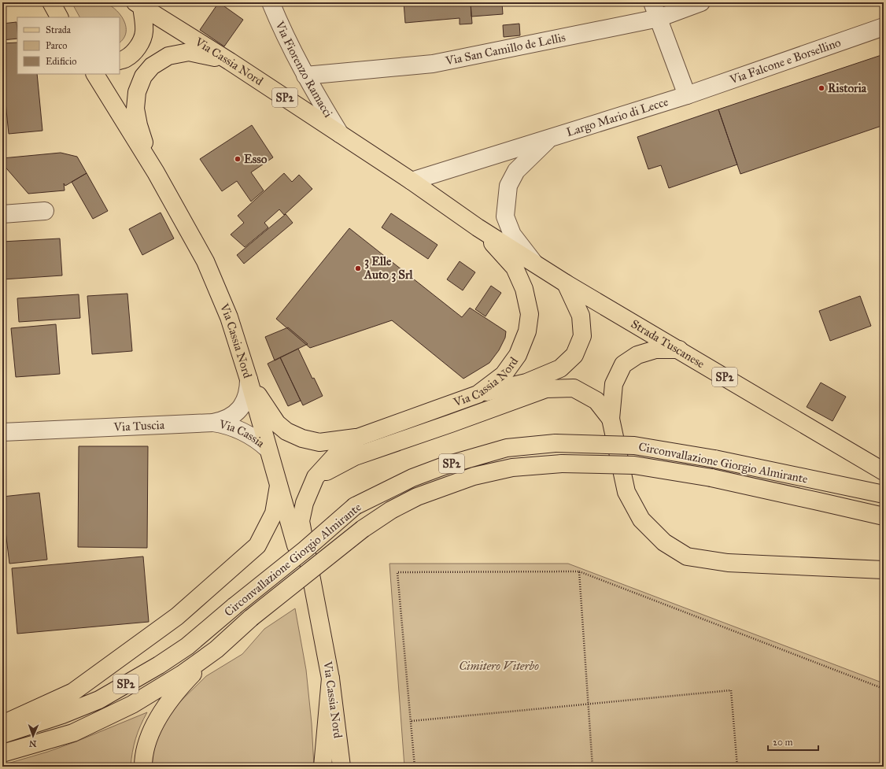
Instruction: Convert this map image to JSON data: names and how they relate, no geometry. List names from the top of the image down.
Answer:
{
  "streets": {
    "main road": [
      "Via Cassia Nord",
      "SP2",
      "Strada Tuscanese",
      "Circonvallazione Giorgio Almirante"
    ],
    "street": [
      "Via San Camillo de Lellis",
      "Via Falcone e Borsellino",
      "Via Fiorenzo Ramacci",
      "Largo Mario di Lecce",
      "Via Tuscia",
      "Via Cassia"
    ]
  },
  "crossings": [
    ["Via San Camillo de Lellis", "Via Fiorenzo Ramacci"],
    ["Via Falcone e Borsellino", "Largo Mario di Lecce"],
    ["Via Cassia Nord", "Via Fiorenzo Ramacci"],
    ["Via Cassia Nord", "Largo Mario di Lecce"],
    ["Via Cassia Nord", "Strada Tuscanese"],
    ["Via Cassia Nord", "Via Tuscia"],
    ["Via Cassia Nord", "Via Cassia"],
    ["Via Tuscia", "Via Cassia"]
  ],
  "parks": ["Cimitero Viterbo"],
  "places": ["Ristoria", "Esso", "3 Elle Auto 3 Srl"],
  "legend": ["Strada", "Parco", "Edificio"],
  "scale_bar": "20 m",
  "north": "bottom"
}
